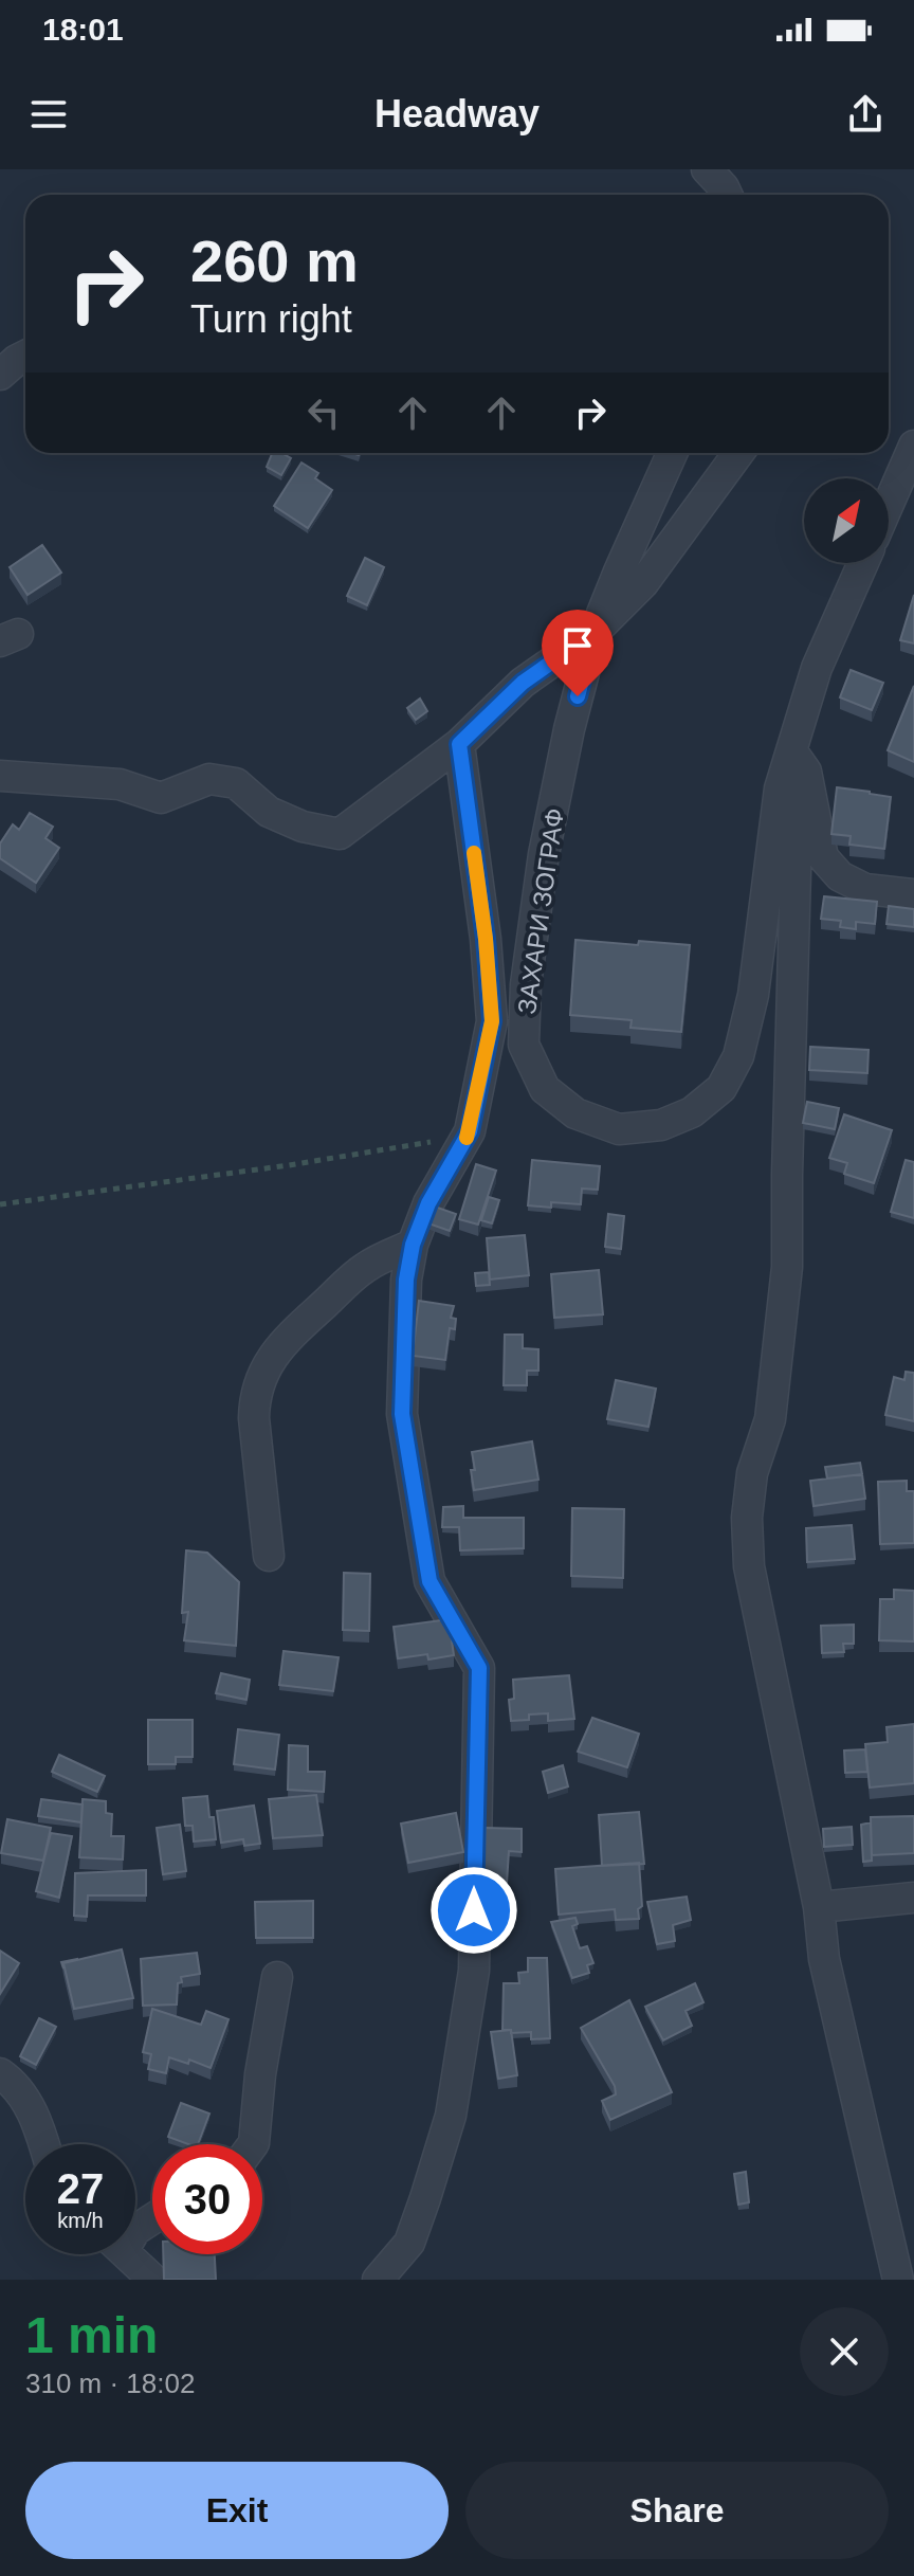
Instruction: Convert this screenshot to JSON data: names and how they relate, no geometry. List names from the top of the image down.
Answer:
{
  "streets": {
    "street": ["ЗАХАРИ ЗОГРАФ"]
  },
  "north": "top right",
  "page": {
    "status": "18:01",
    "header": "Headway",
    "turn": ["260 m", "Turn right"],
    "speed": "27 km/h",
    "limit": "30",
    "heading": ["1 min", "310 m · 18:02"],
    "buttons": ["Exit", "Share"]
  }
}
